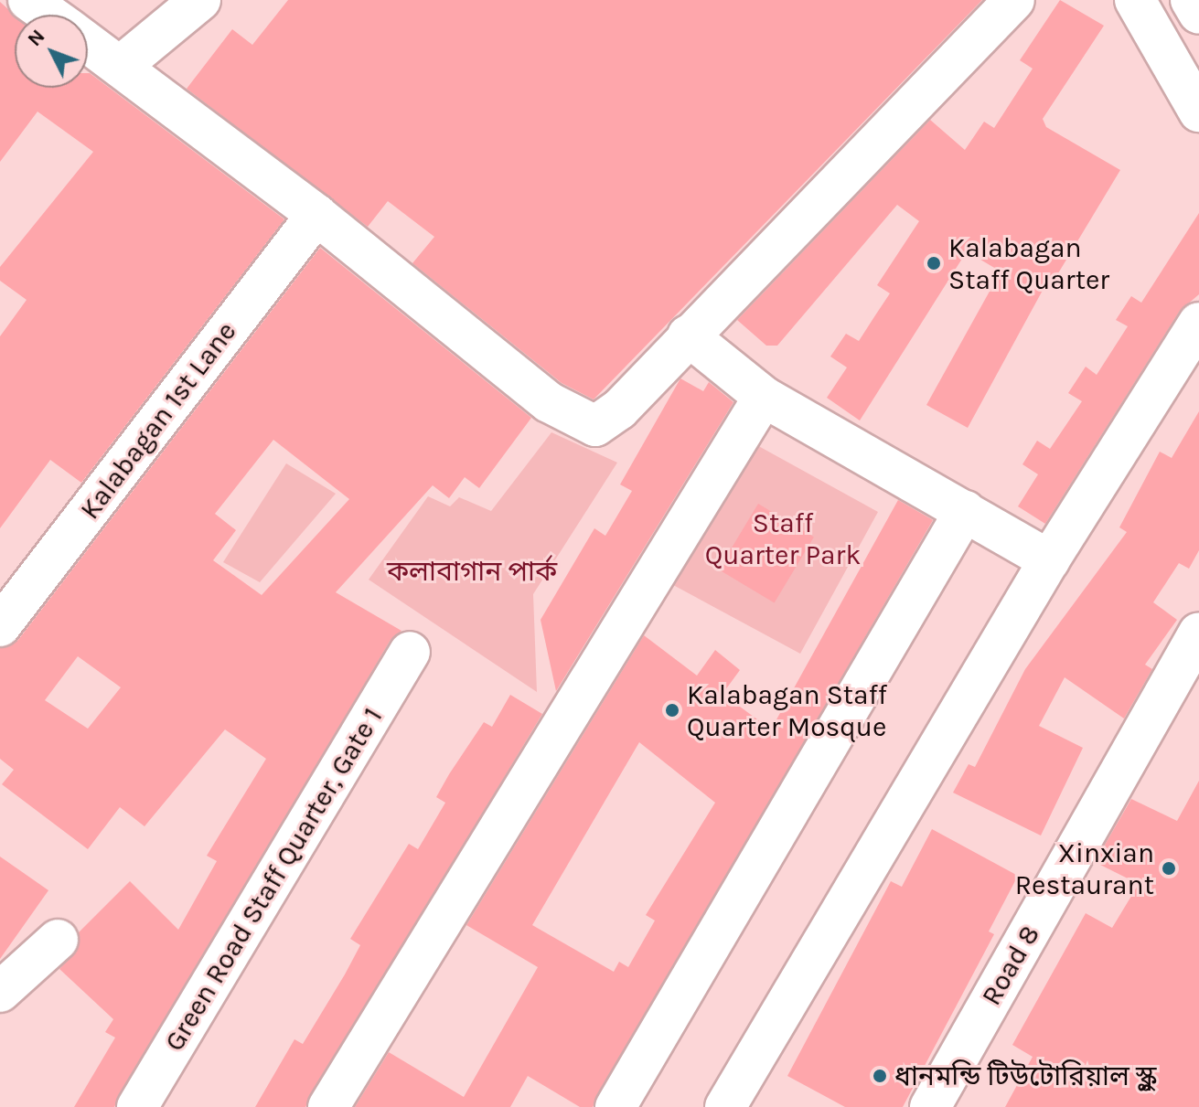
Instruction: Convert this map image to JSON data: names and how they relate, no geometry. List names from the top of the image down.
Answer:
{
  "streets": {
    "street": ["Kalabagan 1st Lane", "Green Road Staff Quarter, Gate 1", "Road 8"]
  },
  "parks": ["Staff Quarter Park", "কলাবাগান পার্ক"],
  "places": [
    "Kalabagan Staff Quarter",
    "Kalabagan Staff Quarter Mosque",
    "Xinxian Restaurant",
    "ধানমন্ডি টিউটোরিয়াল স্কুল"
  ],
  "north": "top left"
}
